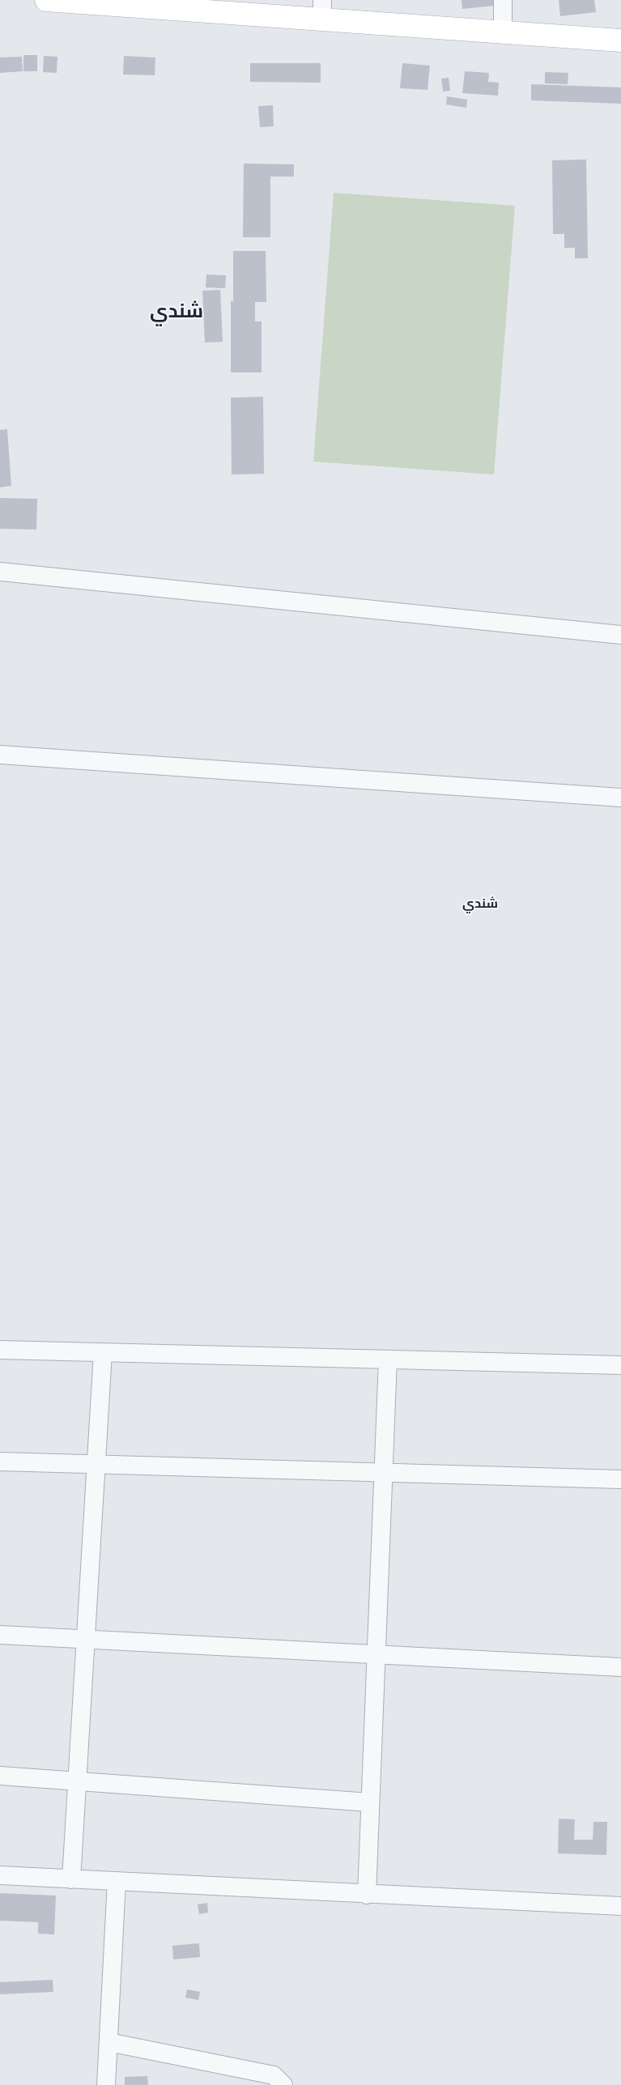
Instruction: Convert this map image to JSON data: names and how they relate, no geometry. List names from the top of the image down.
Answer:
{
  "districts": ["شندي", "شندي"]
}
